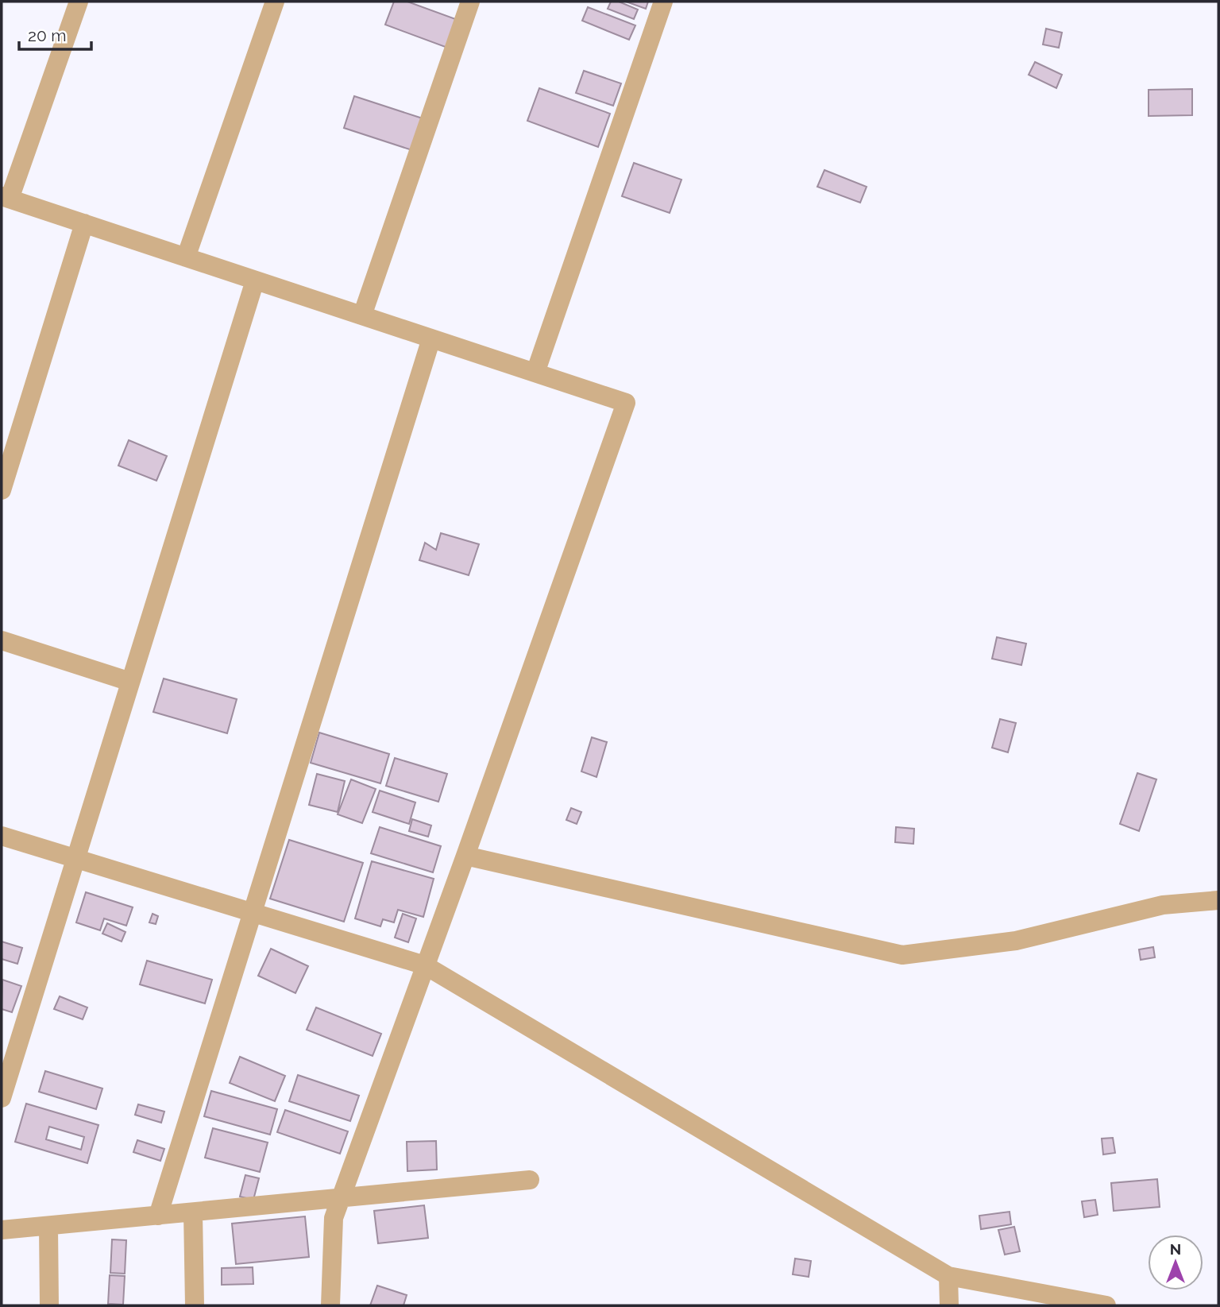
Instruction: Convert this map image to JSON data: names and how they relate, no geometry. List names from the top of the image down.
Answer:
{
  "scale_bar": "20 m",
  "north": "top"
}
